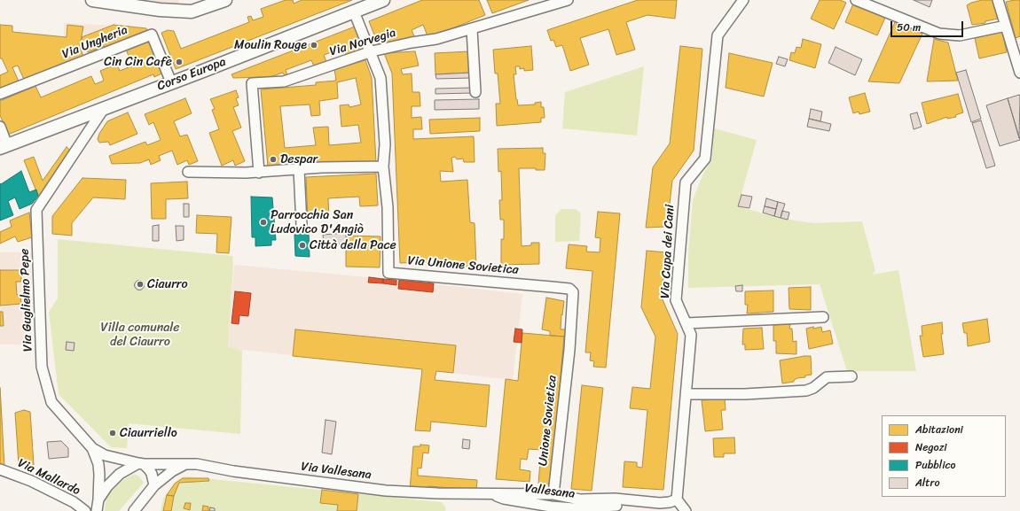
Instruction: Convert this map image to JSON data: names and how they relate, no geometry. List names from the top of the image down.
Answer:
{
  "streets": {
    "main road": ["Corso Europa"],
    "street": [
      "Via Ungheria",
      "Via Norvegia",
      "Via Cupa dei Cani",
      "Via Unione Sovietica",
      "Via Guglielmo Pepe",
      "Unione Sovietica",
      "Via Vallesana",
      "Via Mallardo",
      "Vallesana"
    ]
  },
  "crossings": [
    ["Via Ungheria", "Corso Europa"],
    ["Via Norvegia", "Via Unione Sovietica"],
    ["Corso Europa", "Via Unione Sovietica"],
    ["Corso Europa", "Via Guglielmo Pepe"],
    ["Via Cupa dei Cani", "Vallesana"],
    ["Via Unione Sovietica", "Unione Sovietica"],
    ["Via Guglielmo Pepe", "Via Vallesana"],
    ["Unione Sovietica", "Vallesana"],
    ["Via Vallesana", "Vallesana"]
  ],
  "parks": ["Villa comunale del Ciaurro"],
  "places": [
    "Moulin Rouge",
    "Cin Cin Cafè",
    "Despar",
    "Parrocchia San Ludovico D'Angiò",
    "Città della Pace",
    "Ciaurro",
    "Ciaurriello"
  ],
  "legend": [
    "Abitazioni",
    "Negozi",
    "Pubblico",
    "Altro"
  ],
  "scale_bar": "50 m"
}
